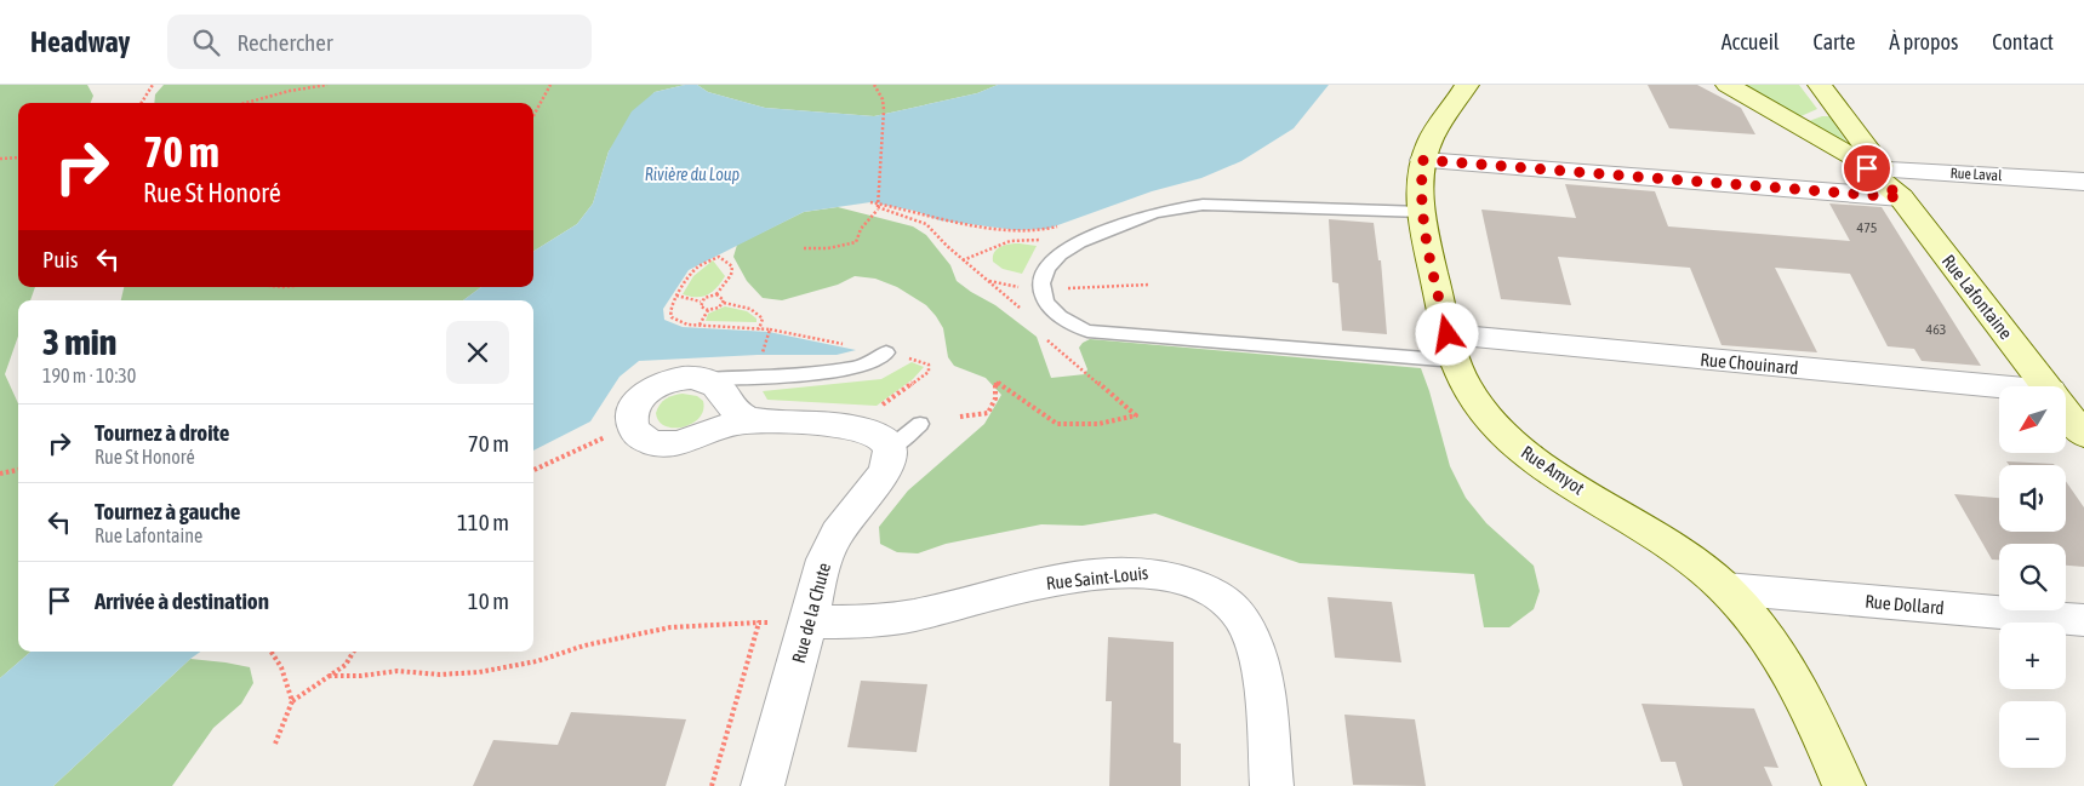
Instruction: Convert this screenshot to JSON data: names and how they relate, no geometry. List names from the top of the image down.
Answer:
{
  "streets": {
    "main road": ["Rue Lafontaine", "Rue Amyot"],
    "street": [
      "Rue Laval",
      "Rue Chouinard",
      "Rue Saint-Louis",
      "Rue Dollard",
      "Rue de la Chute"
    ]
  },
  "crossings": [
    ["Rue Laval", "Rue Lafontaine"],
    ["Rue Chouinard", "Rue Amyot"],
    ["Rue Amyot", "Rue Dollard"],
    ["Rue Saint-Louis", "Rue de la Chute"]
  ],
  "water": ["Rivière du Loup"],
  "house_numbers": ["475", "463"],
  "north": "bottom left",
  "page": {
    "header": "Headway",
    "search": "Rechercher",
    "nav": [
      "Accueil",
      "Carte",
      "À propos",
      "Contact"
    ],
    "turn": ["70 m", "Rue St Honoré"],
    "then": "Puis",
    "heading": ["3 min", "190 m · 10:30"],
    "map_buttons": ["+", "−"],
    "list": [
      {
        "name": "Tournez à droite",
        "note": "Rue St Honoré",
        "value": "70 m"
      },
      {
        "name": "Tournez à gauche",
        "note": "Rue Lafontaine",
        "value": "110 m"
      },
      {
        "name": "Arrivée à destination",
        "value": "10 m"
      }
    ]
  }
}
